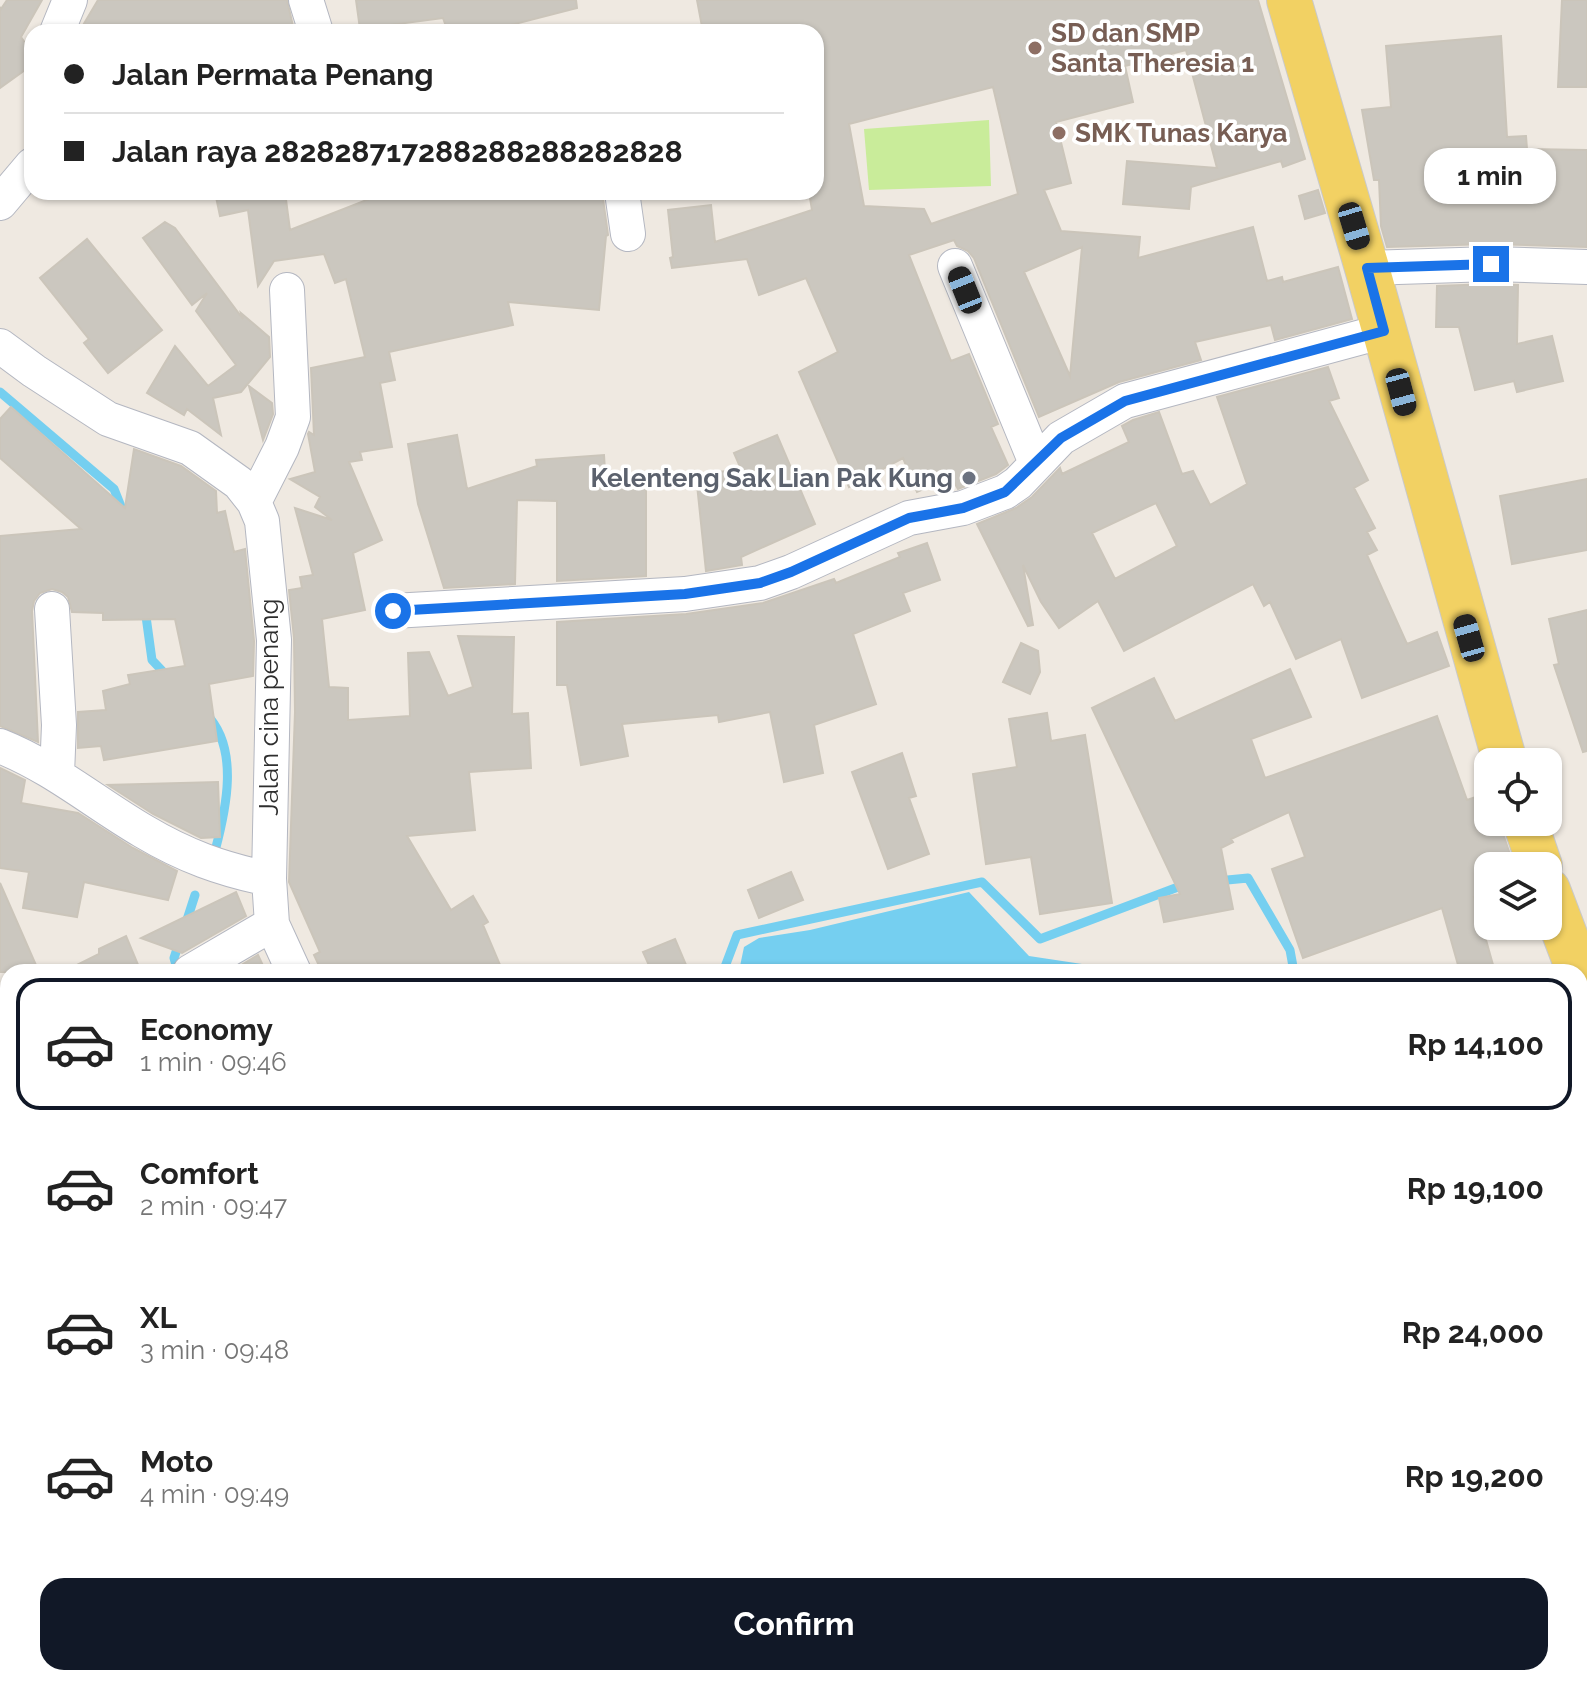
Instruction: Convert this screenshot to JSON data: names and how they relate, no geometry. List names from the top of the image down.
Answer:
{
  "streets": {
    "street": ["Jalan cina penang"]
  },
  "places": ["SD dan SMP Santa Theresia 1", "SMK Tunas Karya", "Kelenteng Sak Lian Pak Kung"],
  "page": {
    "banner": ["Jalan Permata Penang", "Jalan raya 282828717288288288282828"],
    "bubble": "1 min",
    "list": [
      {
        "name": "Economy",
        "note": "1 min · 09:46",
        "value": "Rp 14,100"
      },
      {
        "name": "Comfort",
        "note": "2 min · 09:47",
        "value": "Rp 19,100"
      },
      {
        "name": "XL",
        "note": "3 min · 09:48",
        "value": "Rp 24,000"
      },
      {
        "name": "Moto",
        "note": "4 min · 09:49",
        "value": "Rp 19,200"
      }
    ],
    "buttons": "Confirm"
  }
}
